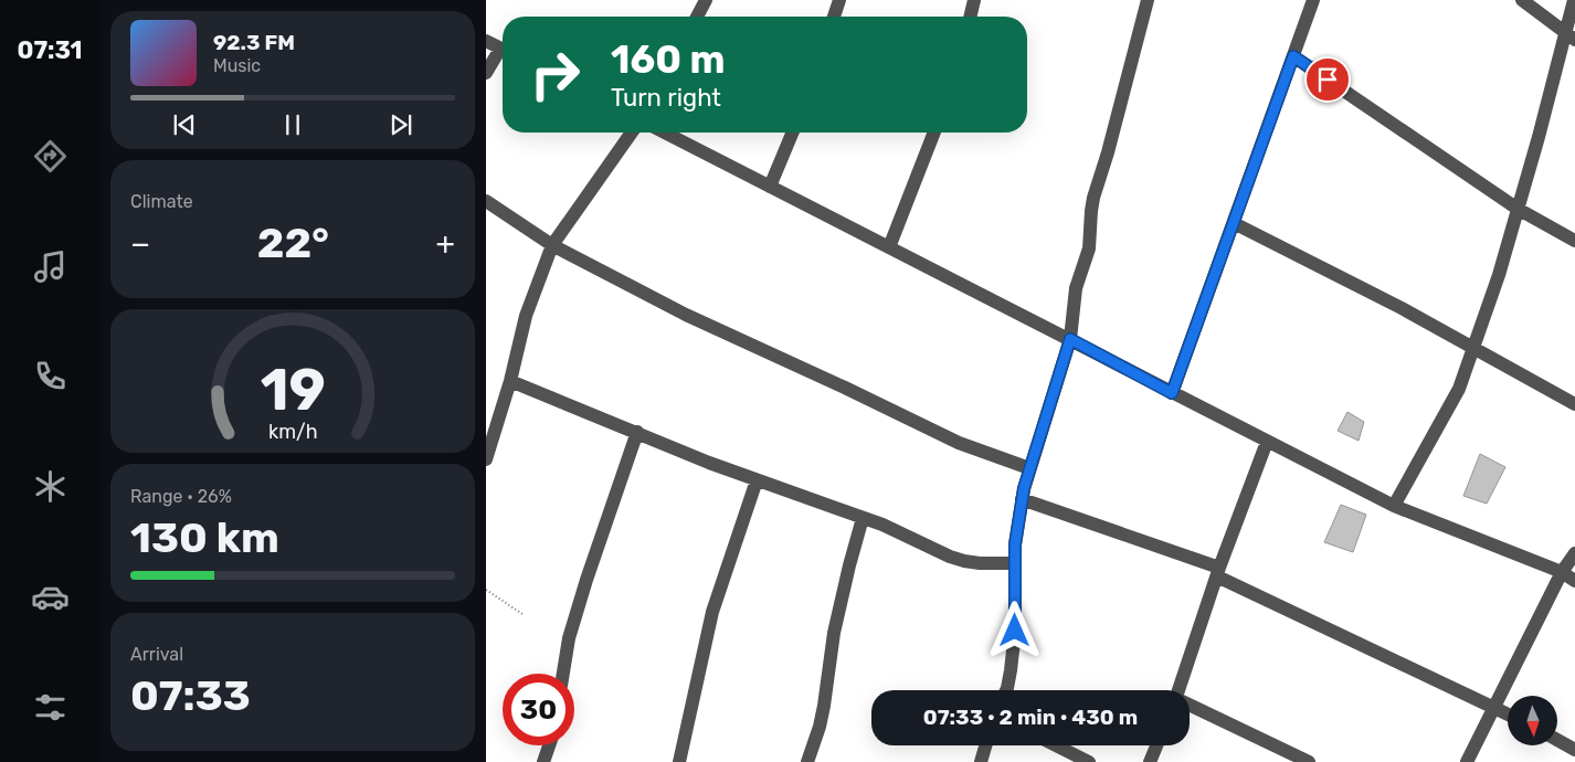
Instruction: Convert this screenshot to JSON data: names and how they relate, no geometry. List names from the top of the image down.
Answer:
{
  "north": "bottom",
  "page": {
    "tabs": "07:31",
    "turn": ["160 m", "Turn right"],
    "song": ["92.3 FM", "Music"],
    "tile": [
      "Climate",
      ["Range · 26%", "130 km"],
      ["Arrival", "07:33"]
    ],
    "heat": ["−", "22°", "+"],
    "limit": "30",
    "trip": "07:33 · 2 min · 430 m",
    "gauge": ["19", "km/h"]
  }
}
